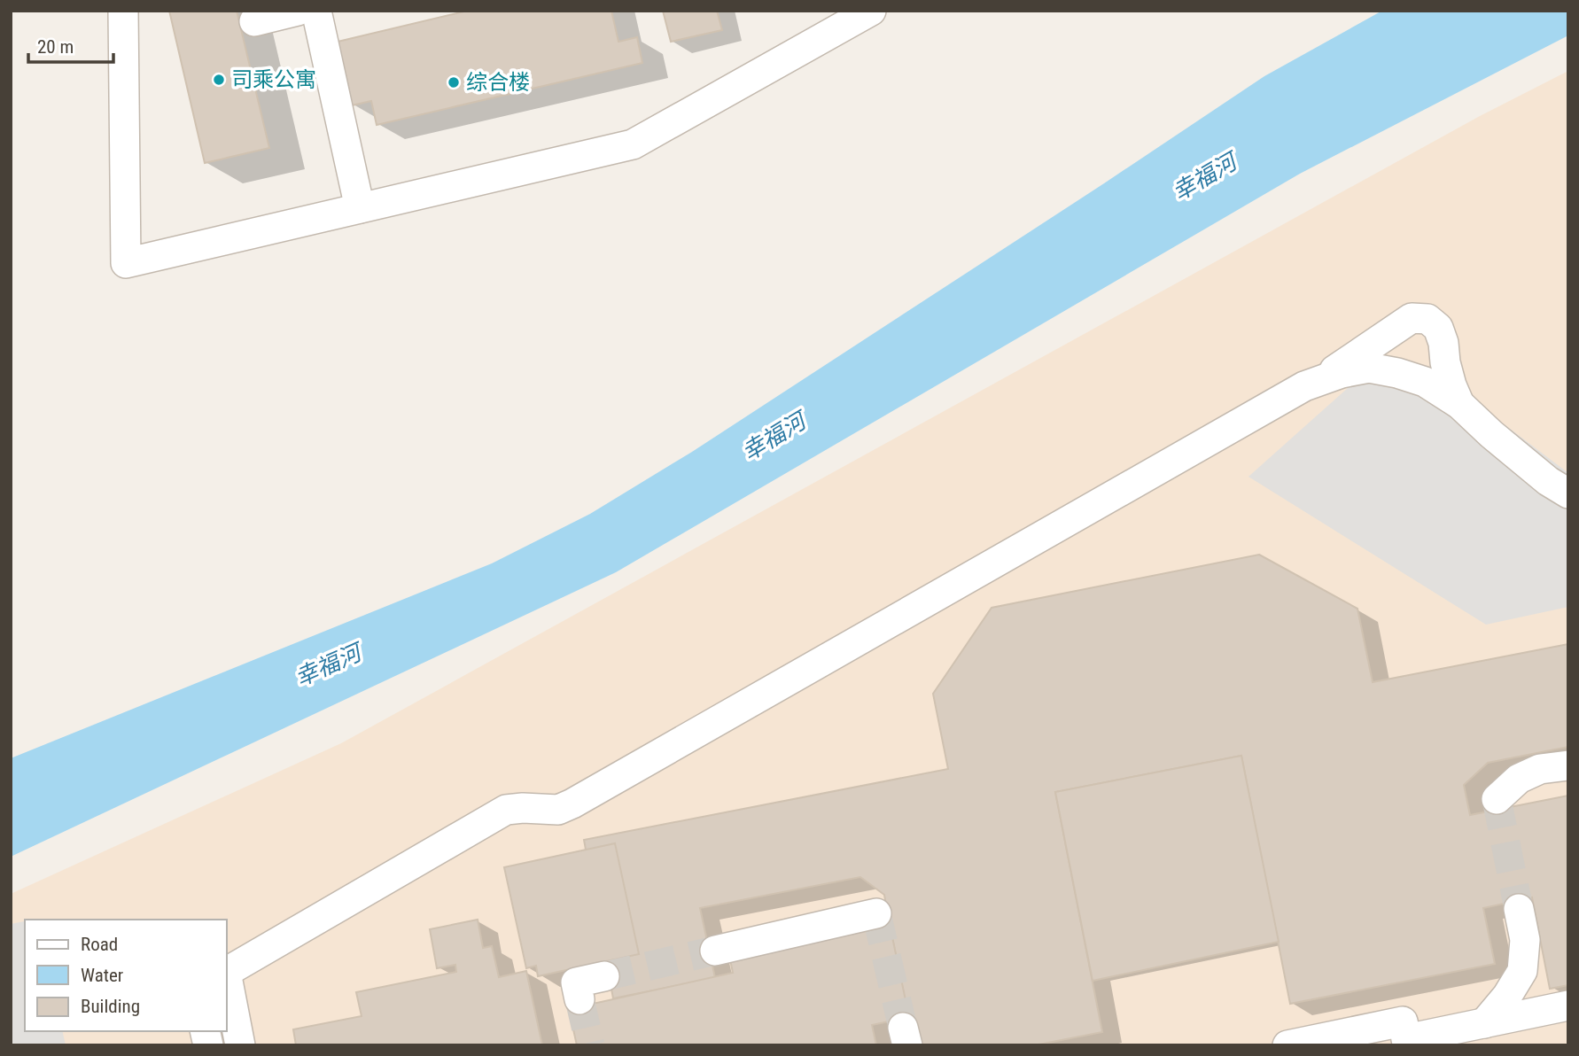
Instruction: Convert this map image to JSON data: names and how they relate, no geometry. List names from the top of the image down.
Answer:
{
  "water": ["幸福河"],
  "places": ["司乘公寓", "综合楼"],
  "legend": ["Road", "Water", "Building"],
  "scale_bar": "20 m"
}
